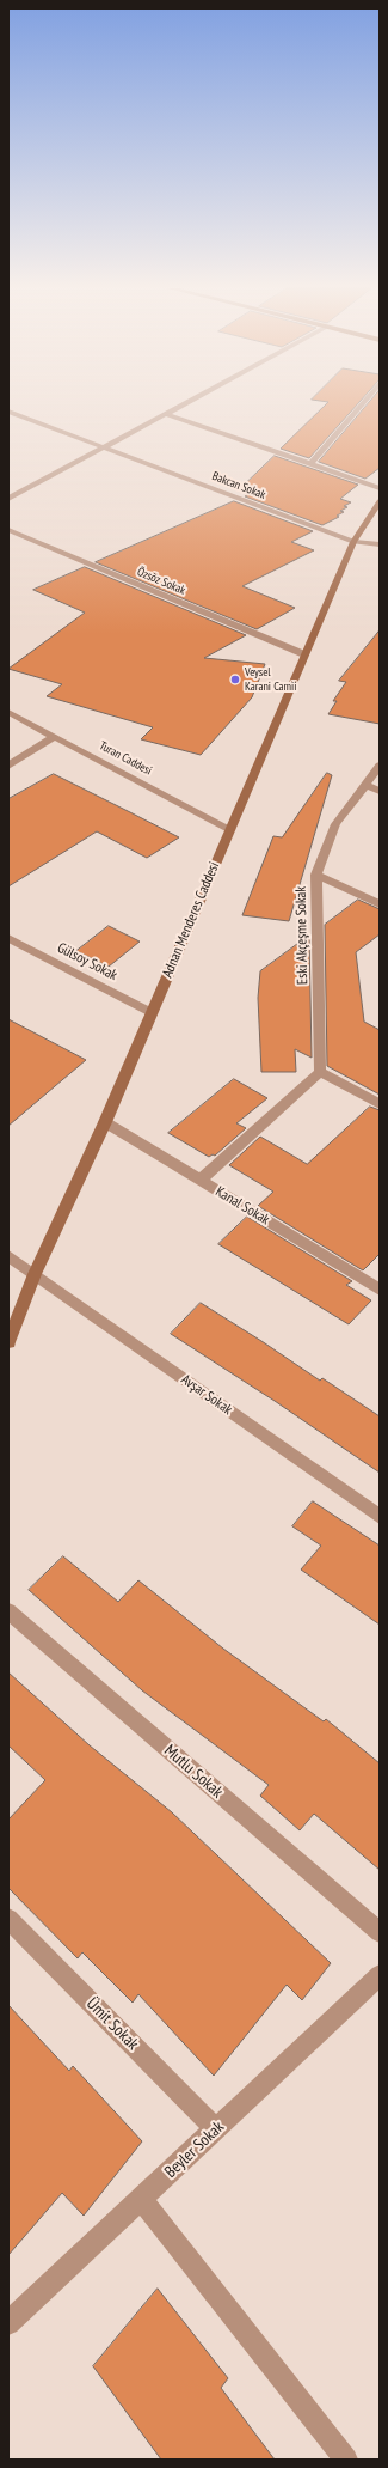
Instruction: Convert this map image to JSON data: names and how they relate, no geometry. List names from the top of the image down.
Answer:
{
  "streets": {
    "street": [
      "Bakcan Sokak",
      "Özsöz Sokak",
      "Turan Caddesi",
      "Adnan Menderes Caddesi",
      "Eski Akçeşme Sokak",
      "Gülsoy Sokak",
      "Kanal Sokak",
      "Avşar Sokak",
      "Mutlu Sokak",
      "Ümit Sokak",
      "Beyler Sokak"
    ]
  },
  "crossings": [
    ["Bakcan Sokak", "Adnan Menderes Caddesi"],
    ["Özsöz Sokak", "Adnan Menderes Caddesi"],
    ["Turan Caddesi", "Adnan Menderes Caddesi"],
    ["Adnan Menderes Caddesi", "Gülsoy Sokak"],
    ["Adnan Menderes Caddesi", "Kanal Sokak"],
    ["Adnan Menderes Caddesi", "Avşar Sokak"],
    ["Ümit Sokak", "Beyler Sokak"]
  ],
  "places": ["Veysel Karani Camii"]
}
